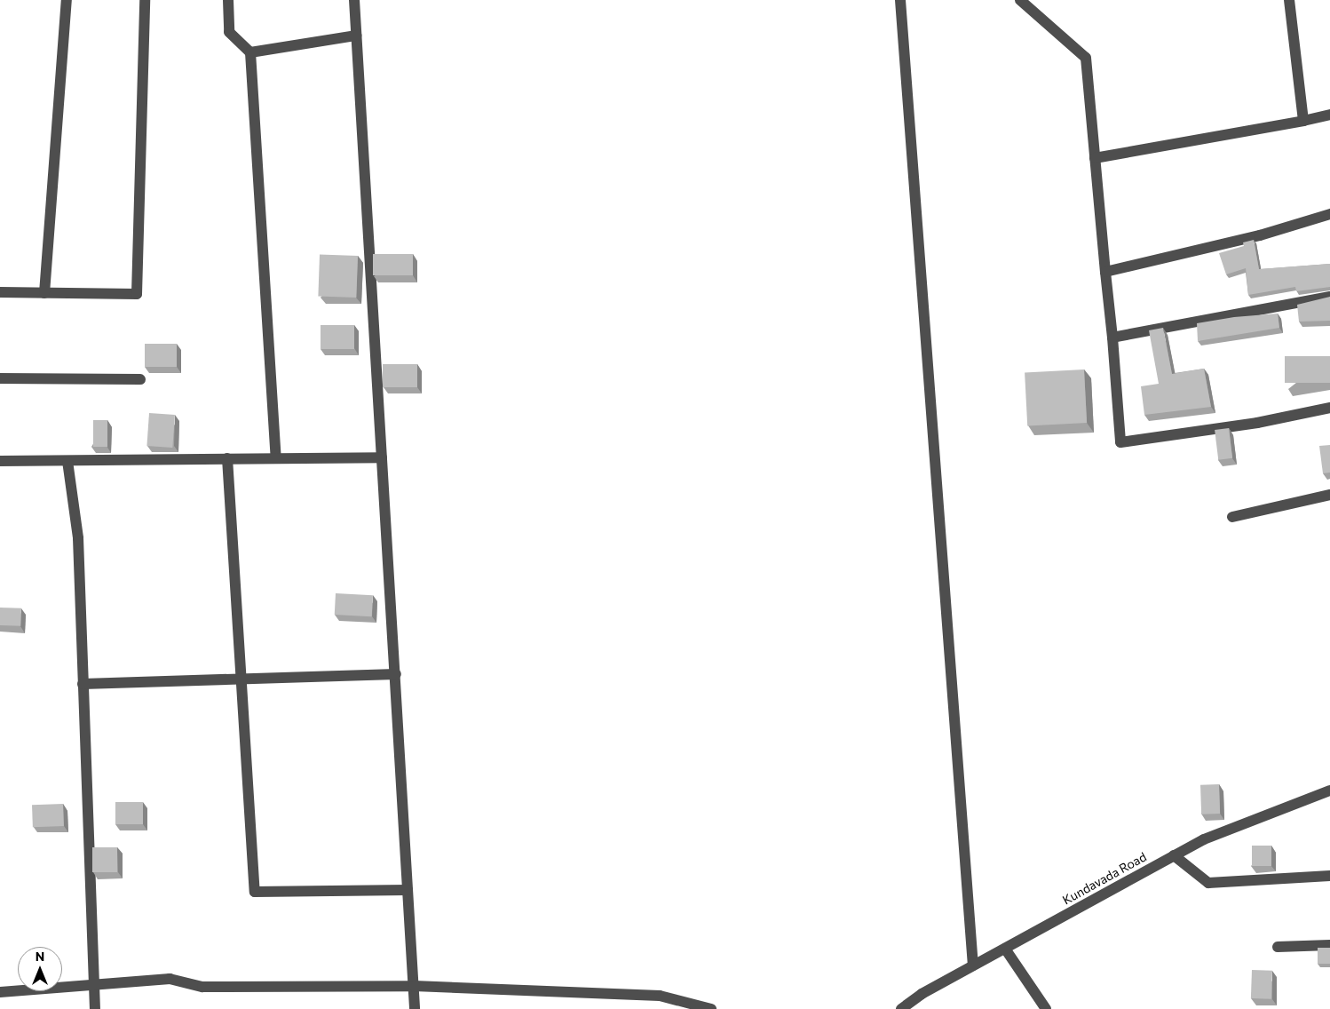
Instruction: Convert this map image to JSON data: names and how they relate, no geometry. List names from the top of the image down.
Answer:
{
  "streets": {
    "street": ["Kundavada Road"]
  },
  "north": "top"
}
